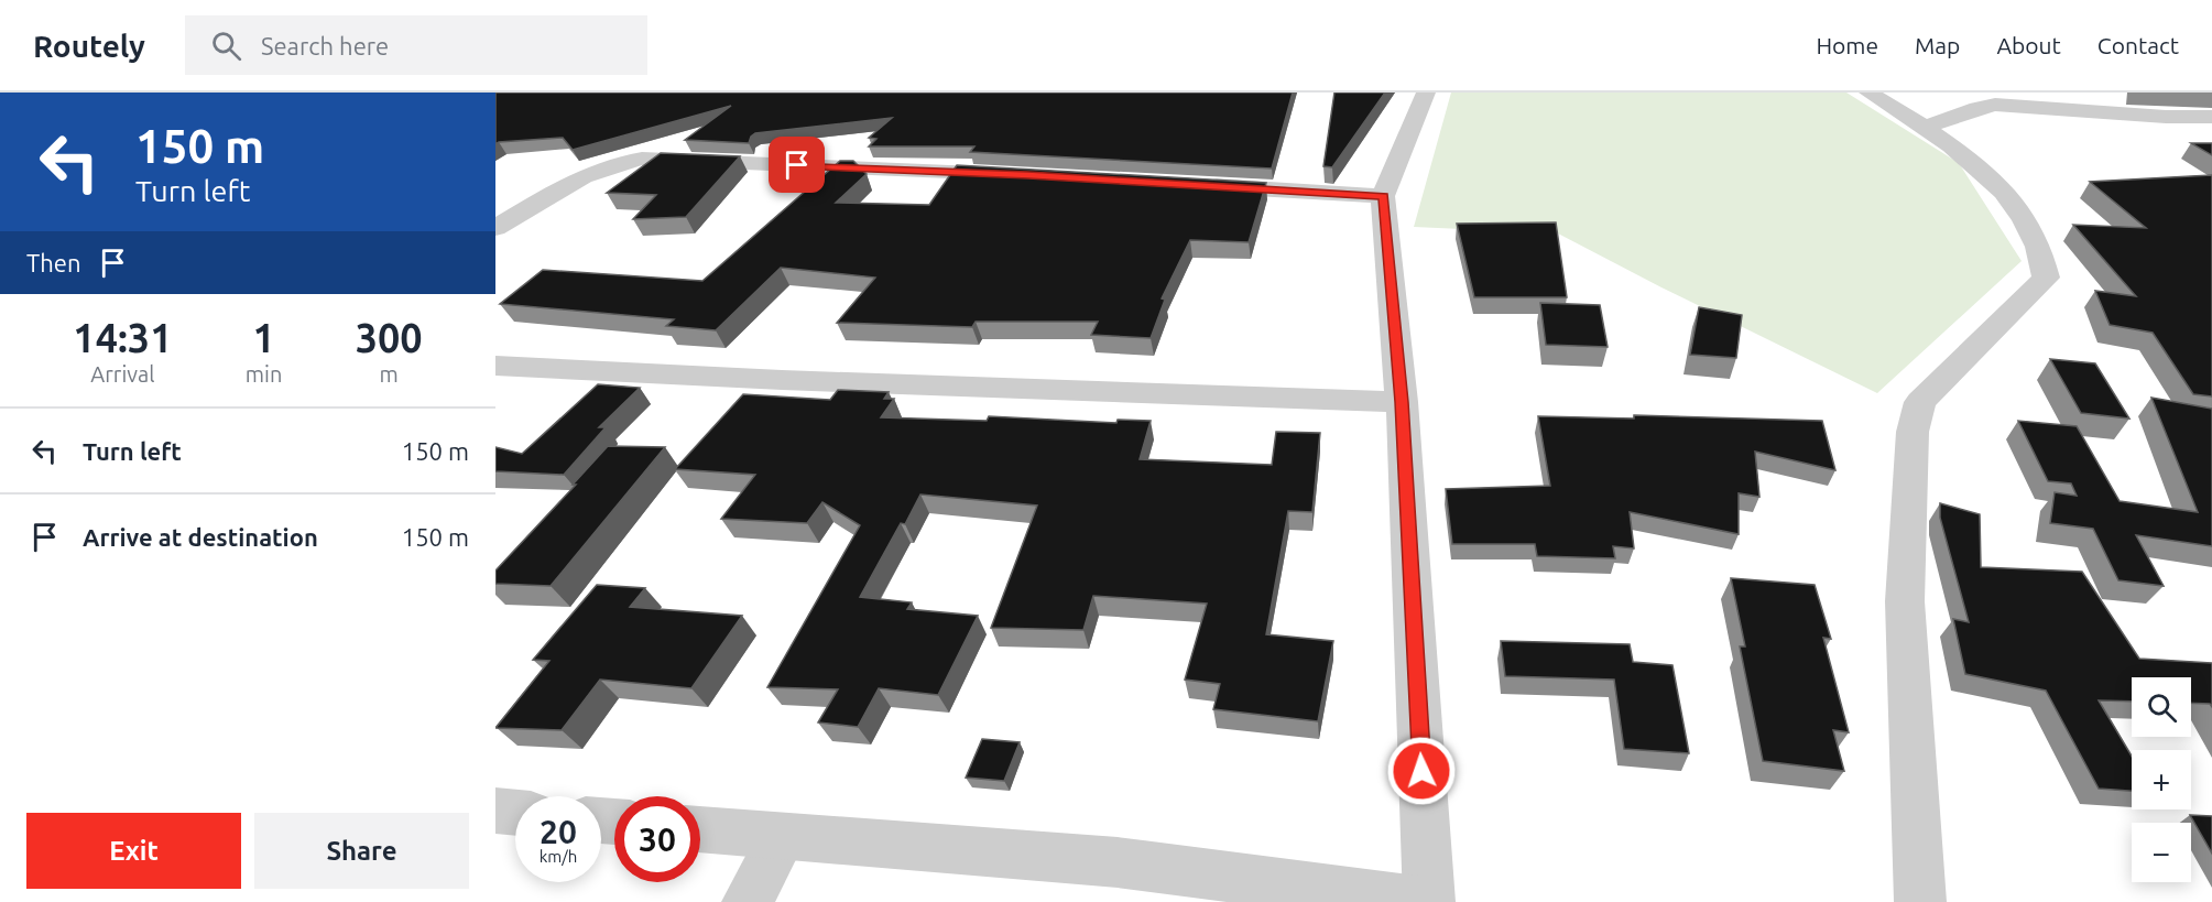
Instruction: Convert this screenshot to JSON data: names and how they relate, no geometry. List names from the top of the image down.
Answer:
{
  "page": {
    "header": "Routely",
    "search": "Search here",
    "nav": [
      "Home",
      "Map",
      "About",
      "Contact"
    ],
    "turn": ["150 m", "Turn left"],
    "then": "Then",
    "eta": [
      "14:31",
      "Arrival",
      "1",
      "min",
      "300",
      "m"
    ],
    "list": [
      {
        "name": "Turn left",
        "value": "150 m"
      },
      {
        "name": "Arrive at destination",
        "value": "150 m"
      }
    ],
    "map_buttons": ["+", "−"],
    "speed": "20 km/h",
    "limit": "30",
    "buttons": ["Exit", "Share"]
  }
}
